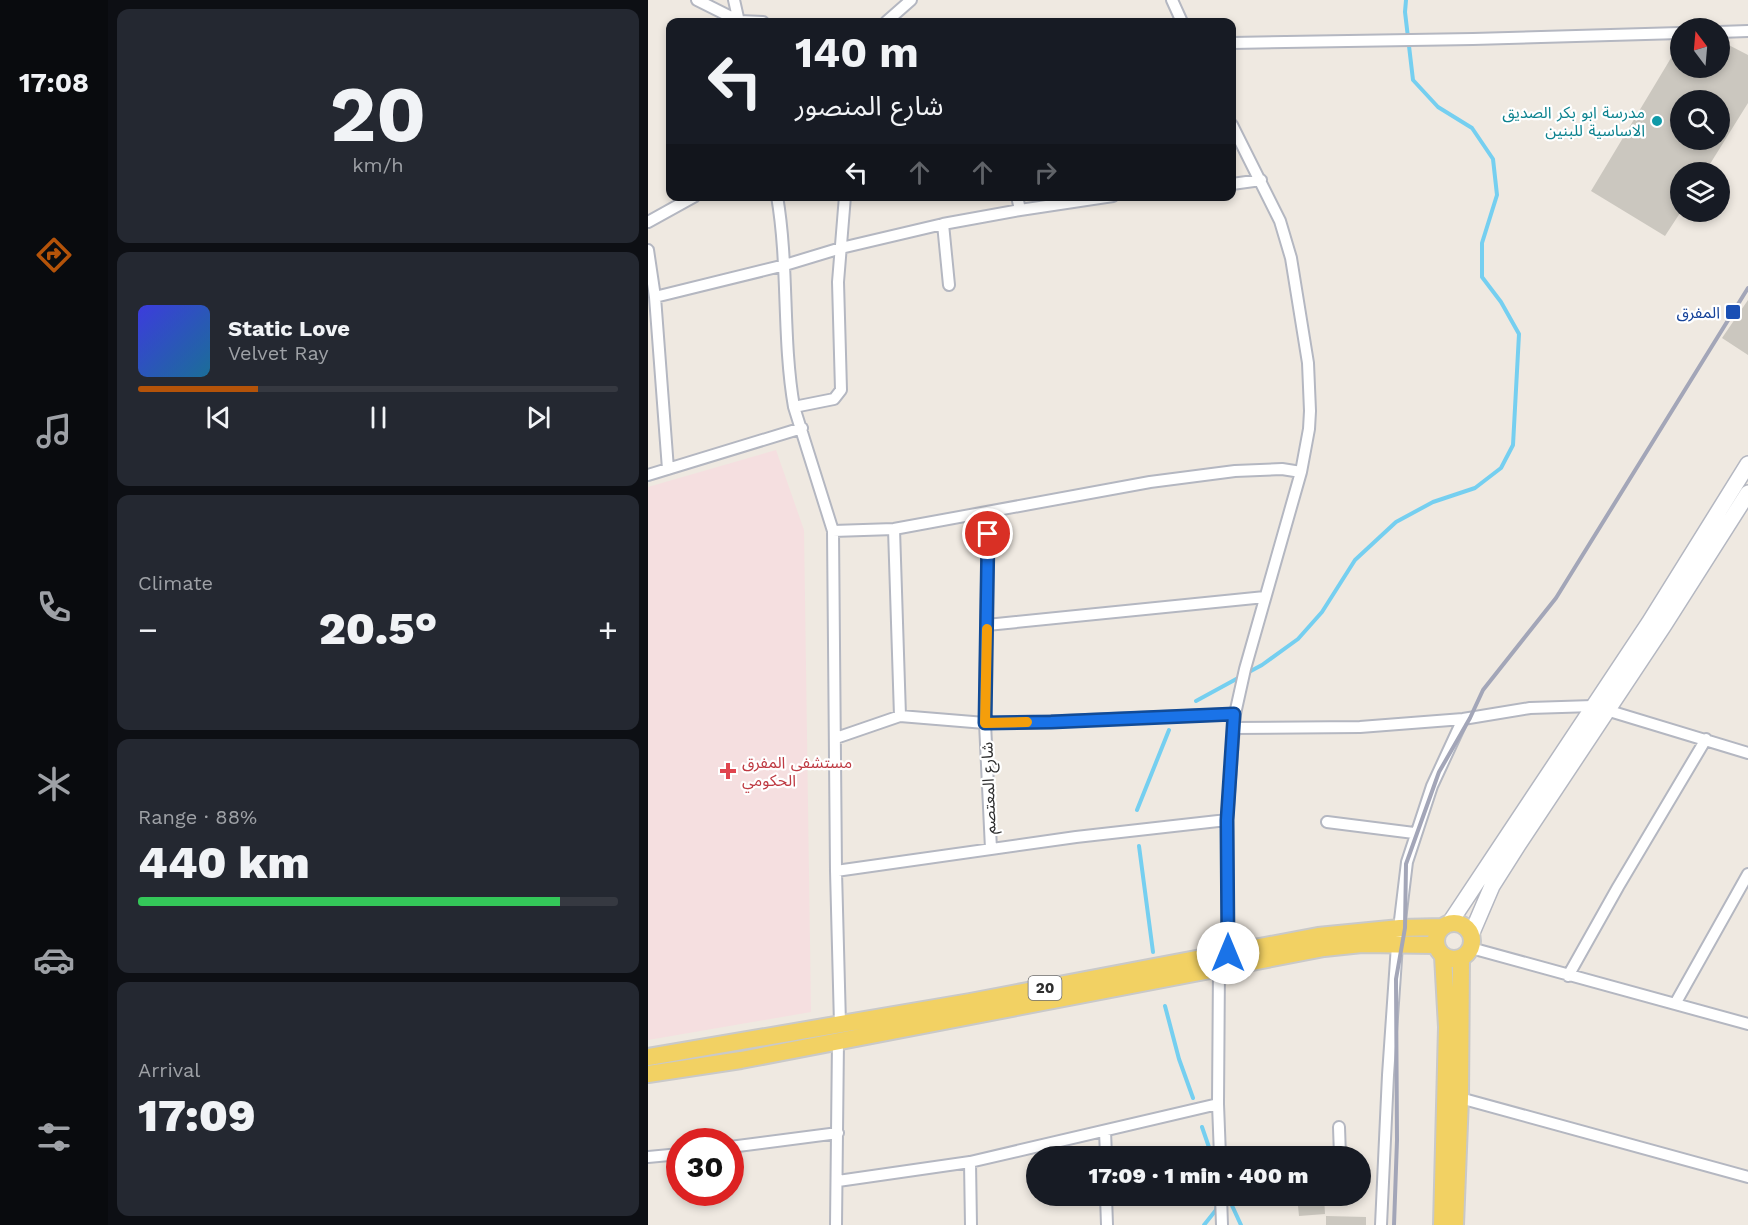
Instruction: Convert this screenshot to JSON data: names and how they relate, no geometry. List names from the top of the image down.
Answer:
{
  "streets": {
    "main road": ["20"],
    "street": ["شارع المعتصم"]
  },
  "places": {
    "other": ["مدرسة ابو بكر الصديق الاساسية للبنين"],
    "transit": ["المفرق"],
    "health": ["مستشفى المفرق الحكومي"]
  },
  "north": "top",
  "page": {
    "tabs": "17:08",
    "tile": [
      ["20", "km/h"],
      "Climate",
      ["Range · 88%", "440 km"],
      ["Arrival", "17:09"]
    ],
    "turn": ["140 m", "شارع المنصور"],
    "song": ["Static Love", "Velvet Ray"],
    "heat": ["−", "20.5°", "+"],
    "limit": "30",
    "trip": "17:09 · 1 min · 400 m"
  }
}
